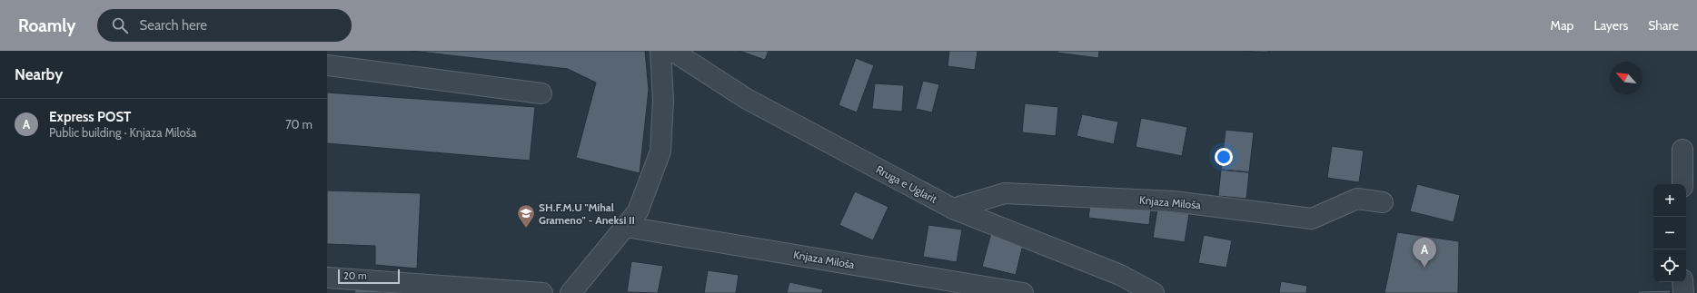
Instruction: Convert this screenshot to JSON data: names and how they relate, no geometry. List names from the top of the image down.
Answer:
{
  "streets": {
    "street": ["Rruga e Uglarit", "Knjaza Miloša"]
  },
  "crossings": [
    ["Rruga e Uglarit", "Knjaza Miloša"]
  ],
  "places": {
    "school or university": ["SH.F.M.U \"Mihal Grameno\" - Aneksi II"]
  },
  "scale_bar": "20 m",
  "north": "top left",
  "page": {
    "header": "Roamly",
    "search": "Search here",
    "nav": ["Map", "Layers", "Share"],
    "heading": "Nearby",
    "list": [
      {
        "mark": "A",
        "name": "Express POST",
        "note": "Public building · Knjaza Miloša",
        "value": "70 m"
      }
    ],
    "map_buttons": ["+", "−"],
    "pins": "A",
    "scale": "20 m"
  }
}
